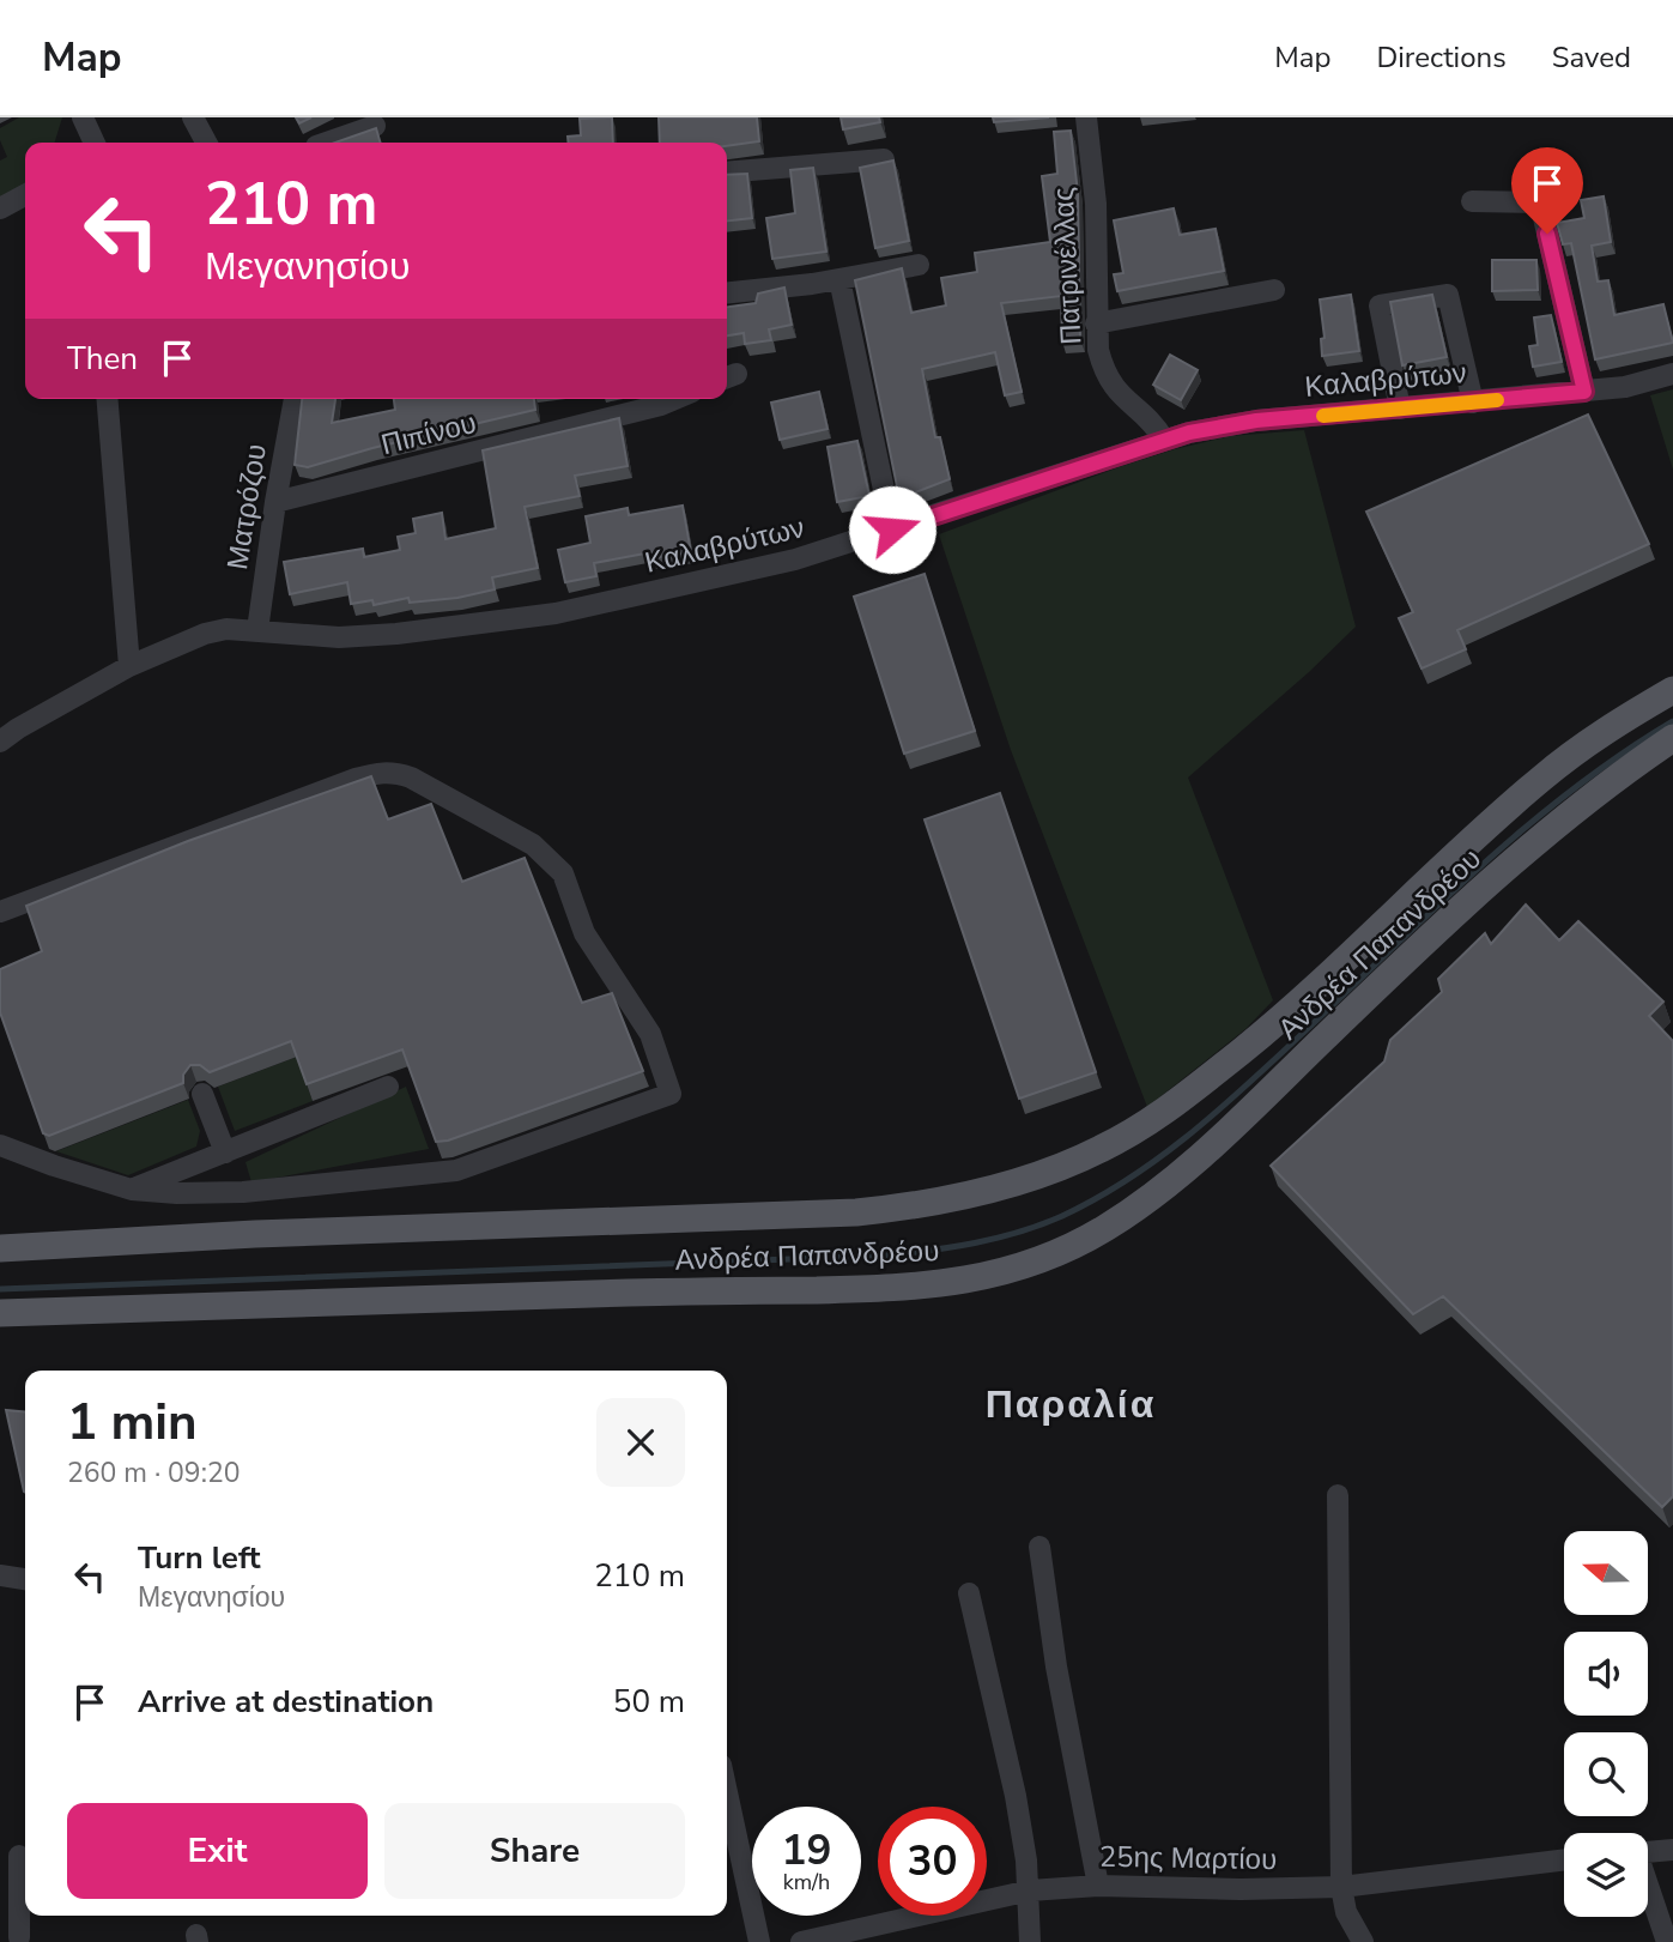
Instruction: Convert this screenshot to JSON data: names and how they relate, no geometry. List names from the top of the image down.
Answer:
{
  "streets": {
    "main road": ["Ανδρέα Παπανδρέου"],
    "street": [
      "Πατρινέλλας",
      "Καλαβρύτων",
      "Πιπίνου",
      "Ματρόζου",
      "25ης Μαρτίου"
    ]
  },
  "crossings": [
    ["Πατρινέλλας", "Καλαβρύτων"],
    ["Καλαβρύτων", "Ματρόζου"],
    ["Πιπίνου", "Ματρόζου"]
  ],
  "districts": ["Παραλία"],
  "north": "left",
  "page": {
    "header": "Map",
    "nav": ["Map", "Directions", "Saved"],
    "turn": ["210 m", "Μεγανησίου"],
    "then": "Then",
    "heading": ["1 min", "260 m · 09:20"],
    "list": [
      {
        "name": "Turn left",
        "note": "Μεγανησίου",
        "value": "210 m"
      },
      {
        "name": "Arrive at destination",
        "value": "50 m"
      }
    ],
    "buttons": ["Exit", "Share"],
    "speed": "19 km/h",
    "limit": "30"
  }
}
